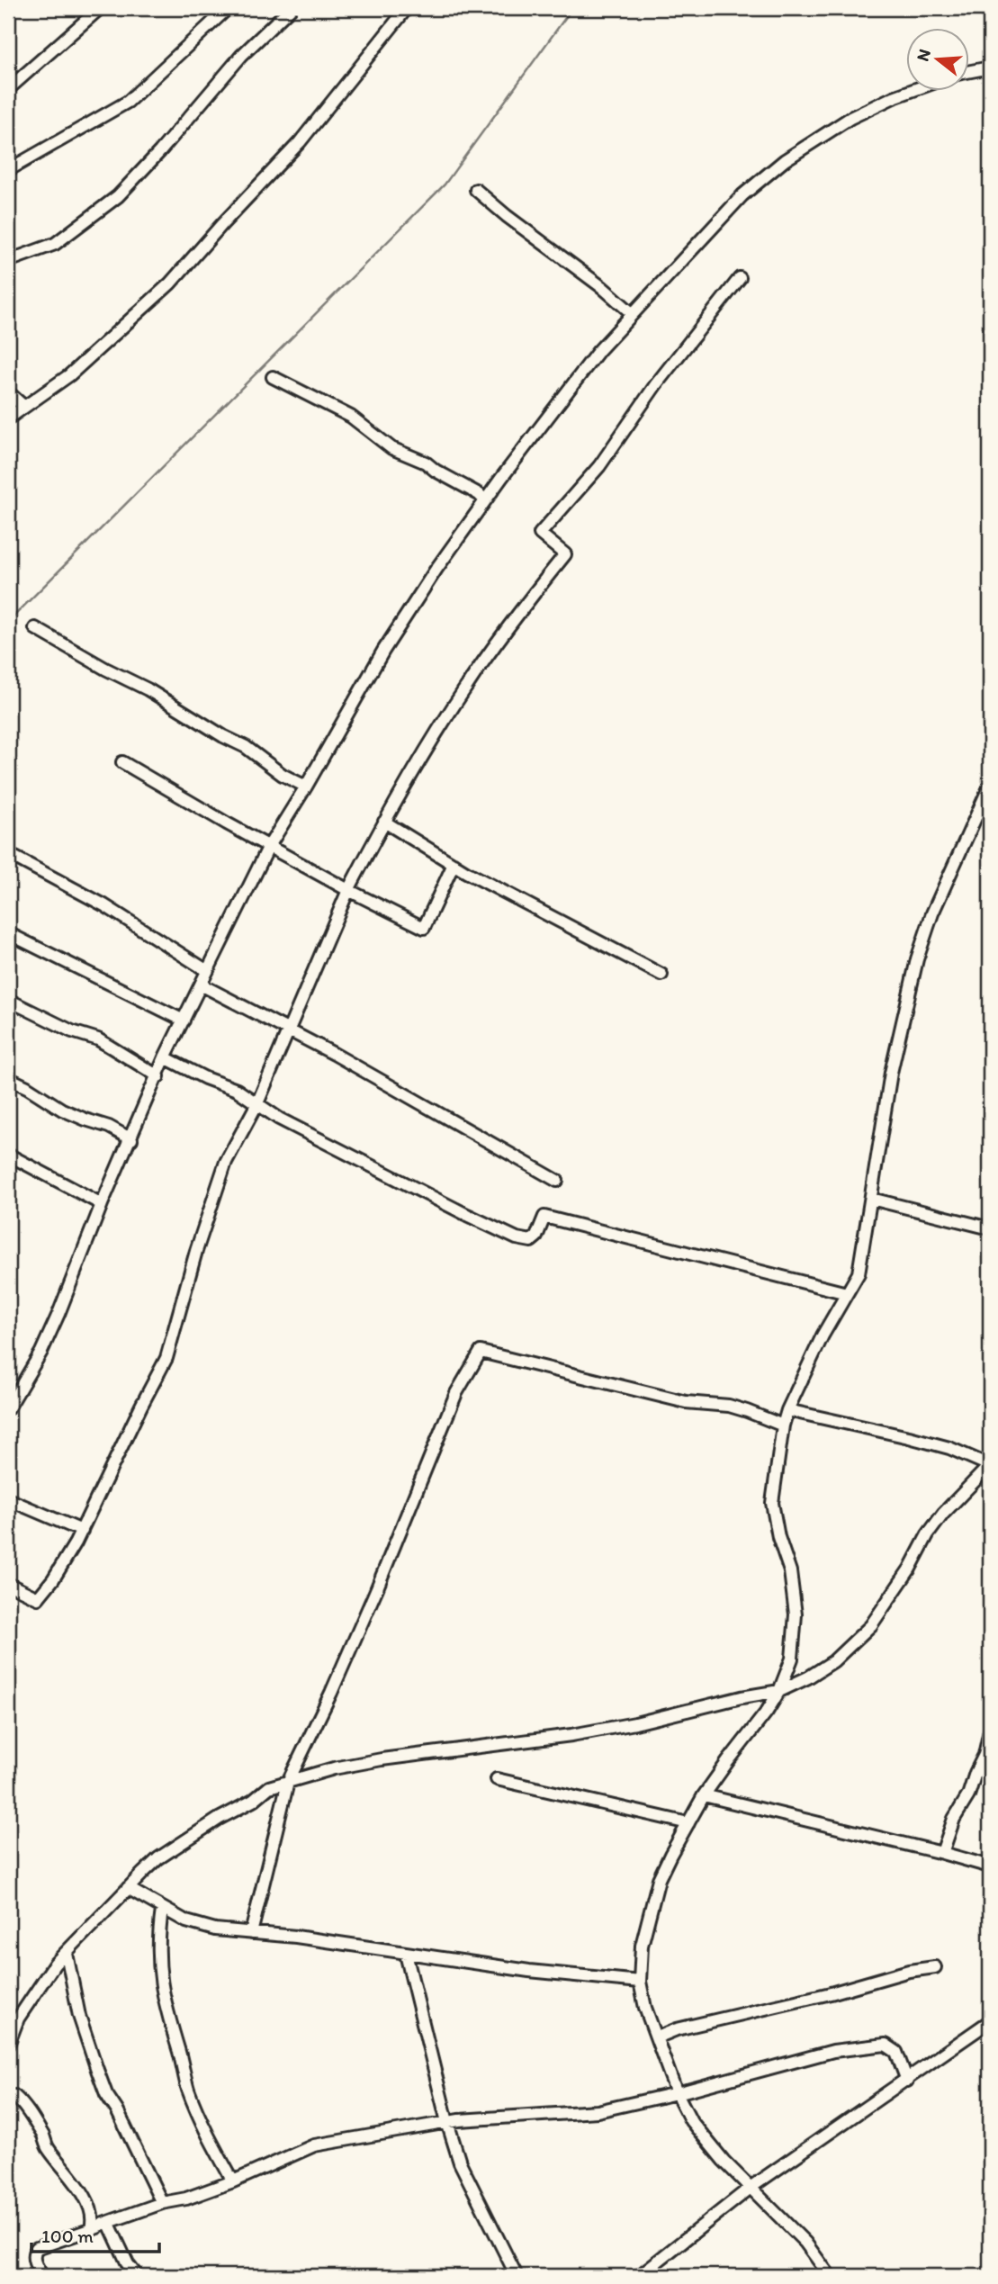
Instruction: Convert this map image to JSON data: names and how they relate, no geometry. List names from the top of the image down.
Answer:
{
  "scale_bar": "100 m",
  "north": "left"
}
